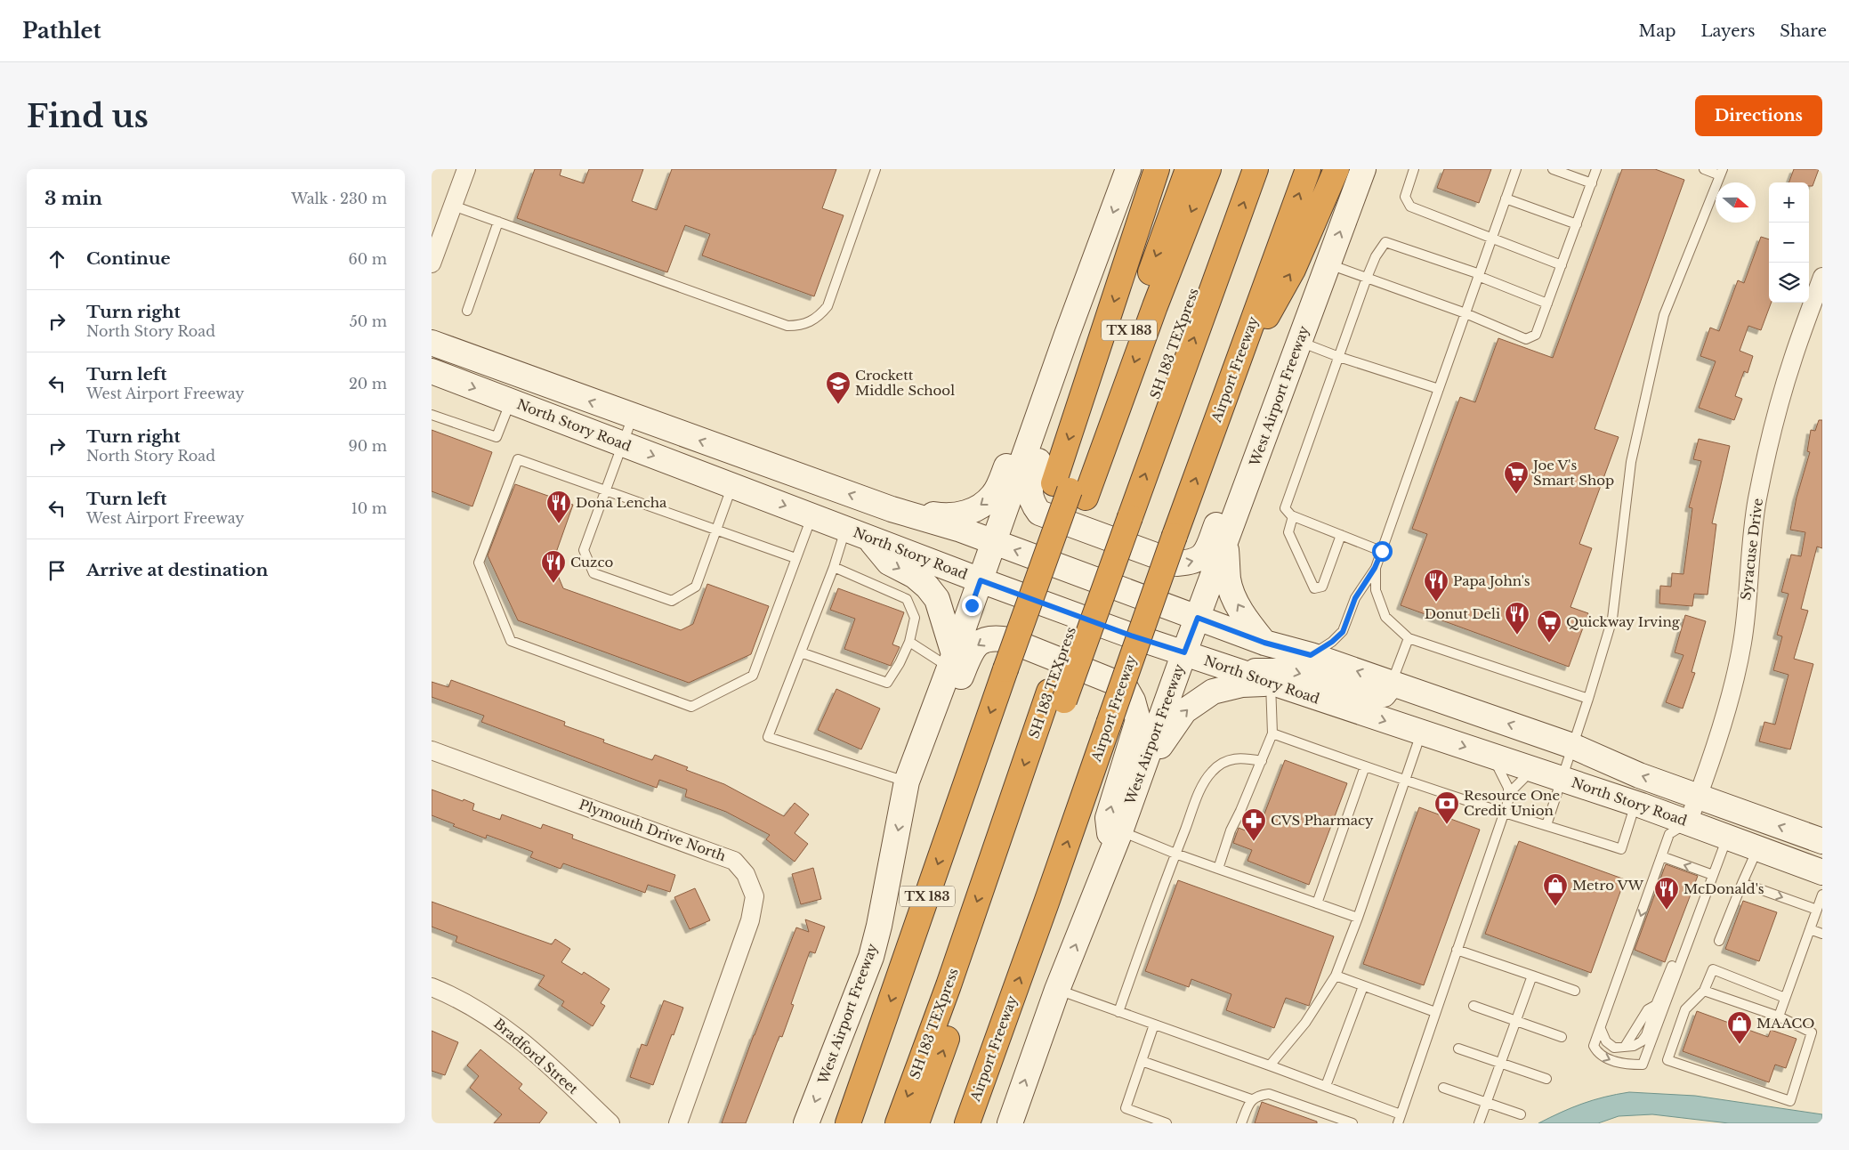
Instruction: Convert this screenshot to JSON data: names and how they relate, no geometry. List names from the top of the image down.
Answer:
{
  "streets": {
    "highway": ["TX 183", "SH 183 TEXpress", "Airport Freeway"],
    "main road": ["West Airport Freeway", "North Story Road"],
    "street": ["Syracuse Drive", "Plymouth Drive North", "Bradford Street"]
  },
  "crossings": [
    ["West Airport Freeway", "North Story Road"],
    ["North Story Road", "Syracuse Drive"]
  ],
  "places": {
    "school or university": ["Crockett Middle School"],
    "supermarket": ["Joe V's Smart Shop", "Quickway Irving"],
    "restaurant": [
      "Dona Lencha",
      "Cuzco",
      "Papa John's",
      "Donut Deli",
      "McDonald's"
    ],
    "bank": ["Resource One Credit Union"],
    "pharmacy": ["CVS Pharmacy"],
    "shop": ["Metro VW", "MAACO"]
  },
  "north": "right",
  "page": {
    "header": "Pathlet",
    "nav": ["Map", "Layers", "Share"],
    "buttons": "Directions",
    "title": "Find us",
    "heading": ["3 min", "Walk · 230 m"],
    "map_buttons": ["+", "−"],
    "list": [
      ["Continue", "60 m"],
      ["Turn right", "North Story Road", "50 m"],
      ["Turn left", "West Airport Freeway", "20 m"],
      ["Turn right", "North Story Road", "90 m"],
      ["Turn left", "West Airport Freeway", "10 m"],
      "Arrive at destination"
    ]
  }
}
